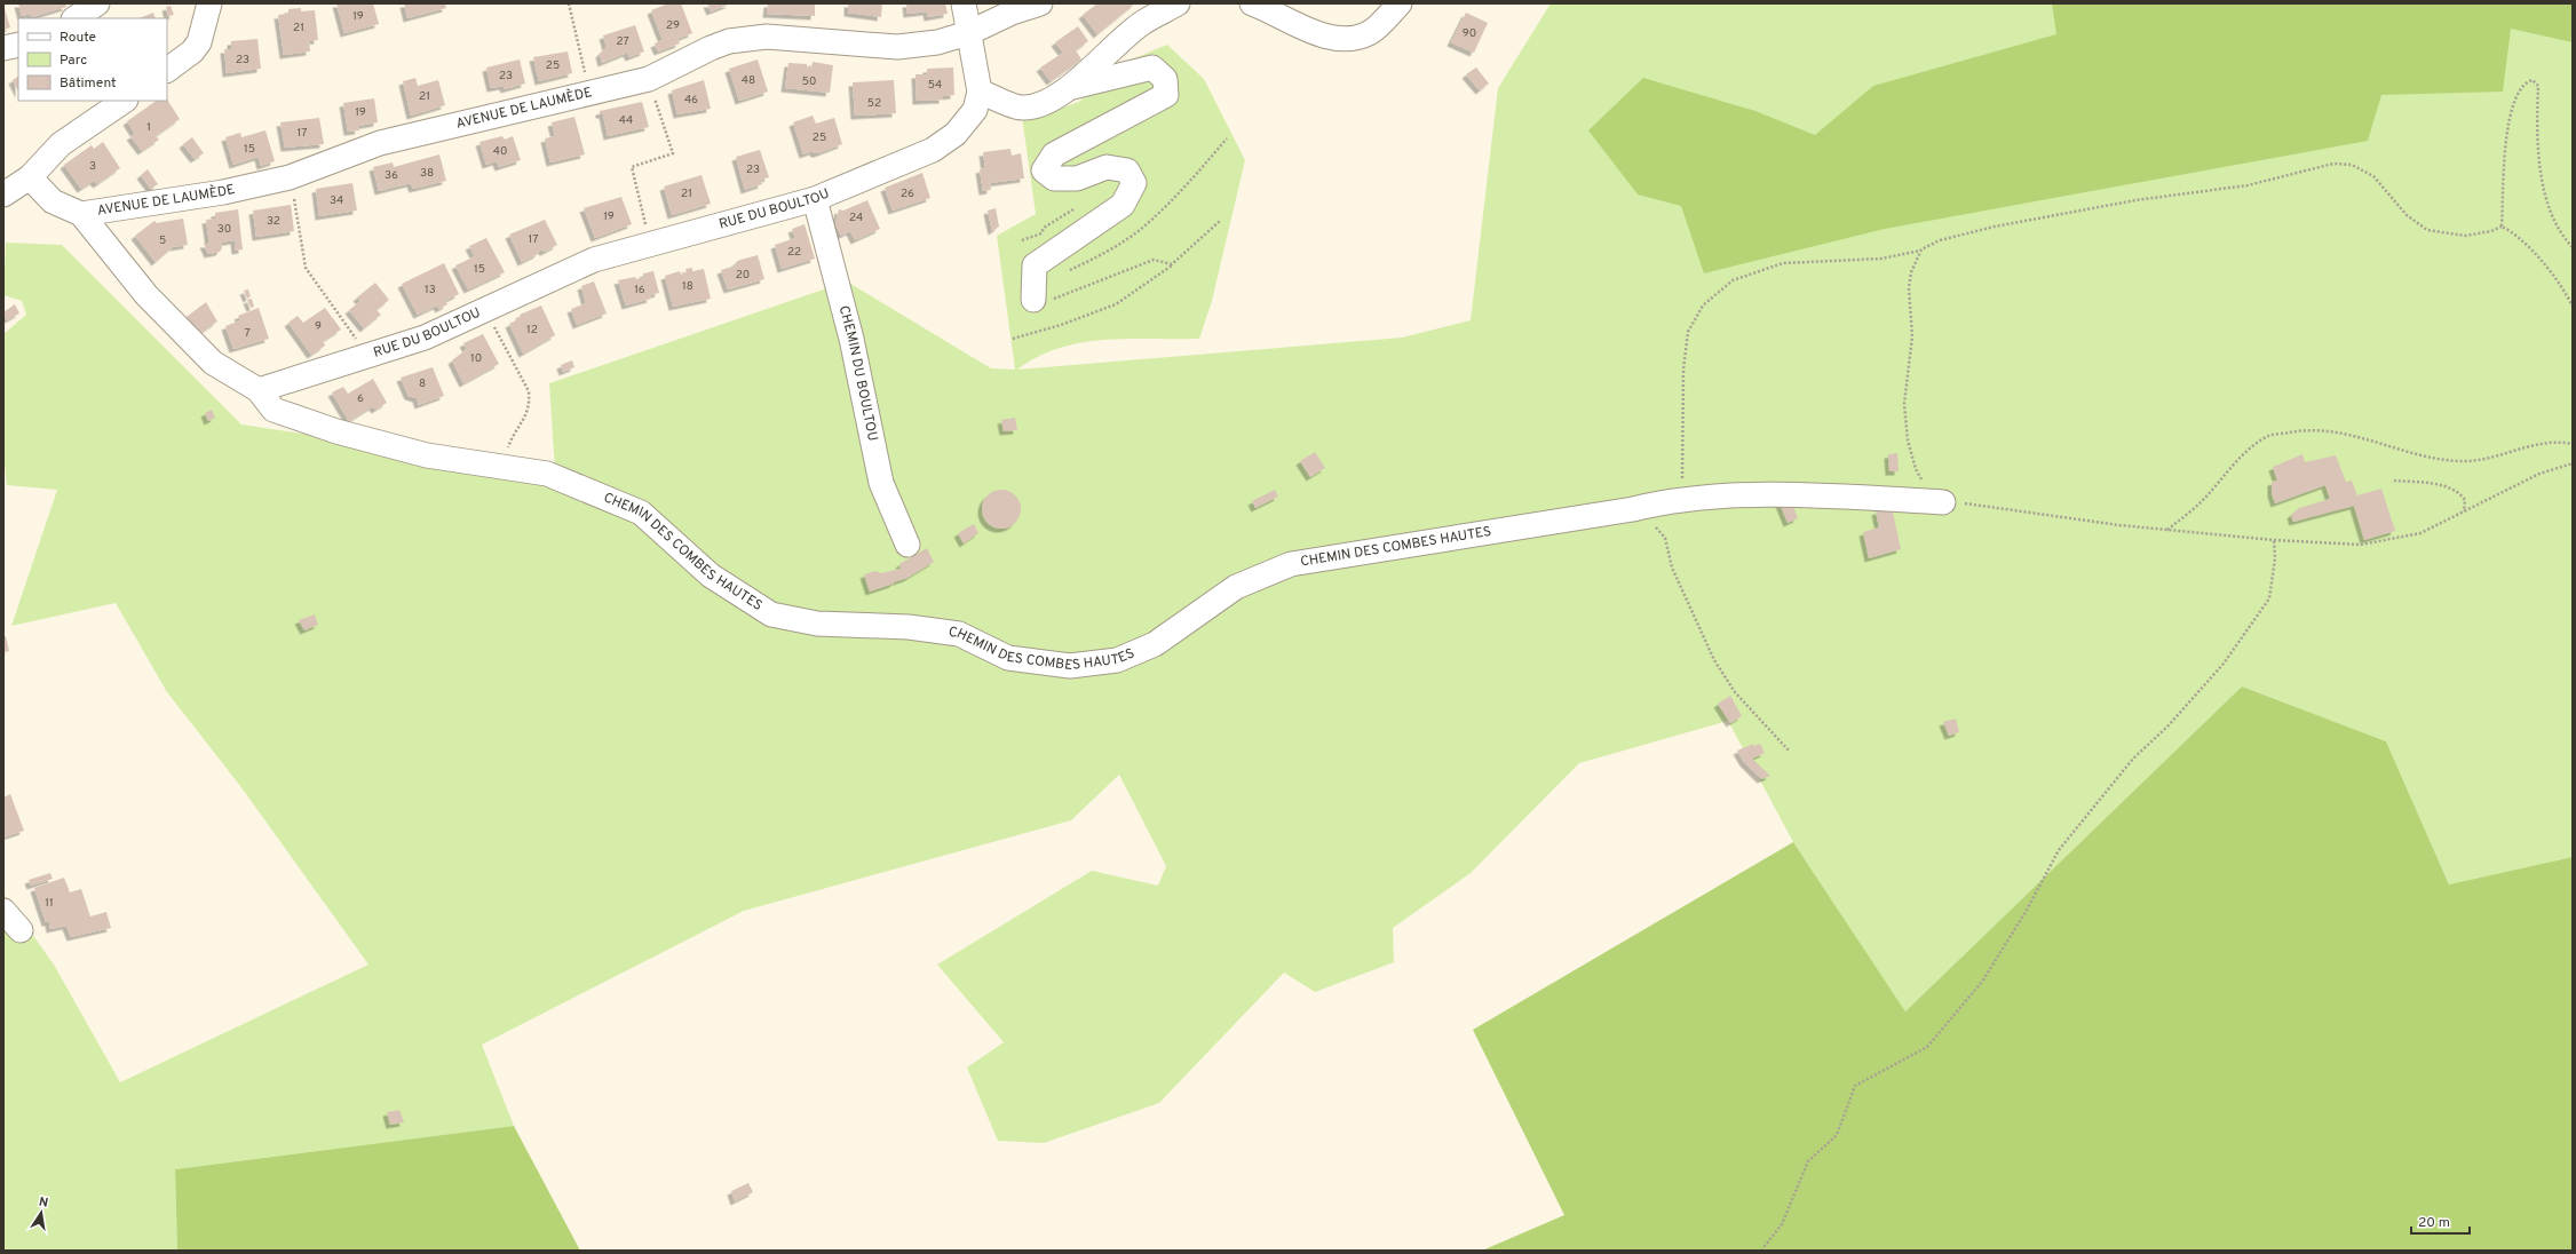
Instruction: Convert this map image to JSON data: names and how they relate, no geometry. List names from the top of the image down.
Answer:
{
  "streets": {
    "street": [
      "AVENUE DE LAUMÈDE",
      "RUE DU BOULTOU",
      "CHEMIN DU BOULTOU",
      "CHEMIN DES COMBES HAUTES"
    ]
  },
  "crossings": [
    ["RUE DU BOULTOU", "CHEMIN DU BOULTOU"],
    ["RUE DU BOULTOU", "CHEMIN DES COMBES HAUTES"]
  ],
  "house_numbers": [
    "19",
    "29",
    "21",
    "90",
    "27",
    "23",
    "25",
    "23",
    "48",
    "50",
    "54",
    "21",
    "46",
    "52",
    "19",
    "44",
    "1",
    "17",
    "25",
    "15",
    "40",
    "3",
    "23",
    "38",
    "36",
    "21",
    "26",
    "34",
    "19",
    "24",
    "32",
    "30",
    "17",
    "5",
    "22",
    "15",
    "20",
    "18",
    "13",
    "16",
    "9",
    "12",
    "7",
    "10",
    "8",
    "6",
    "11"
  ],
  "legend": ["Route", "Parc", "Bâtiment"],
  "scale_bar": "20 m",
  "north": "top"
}
